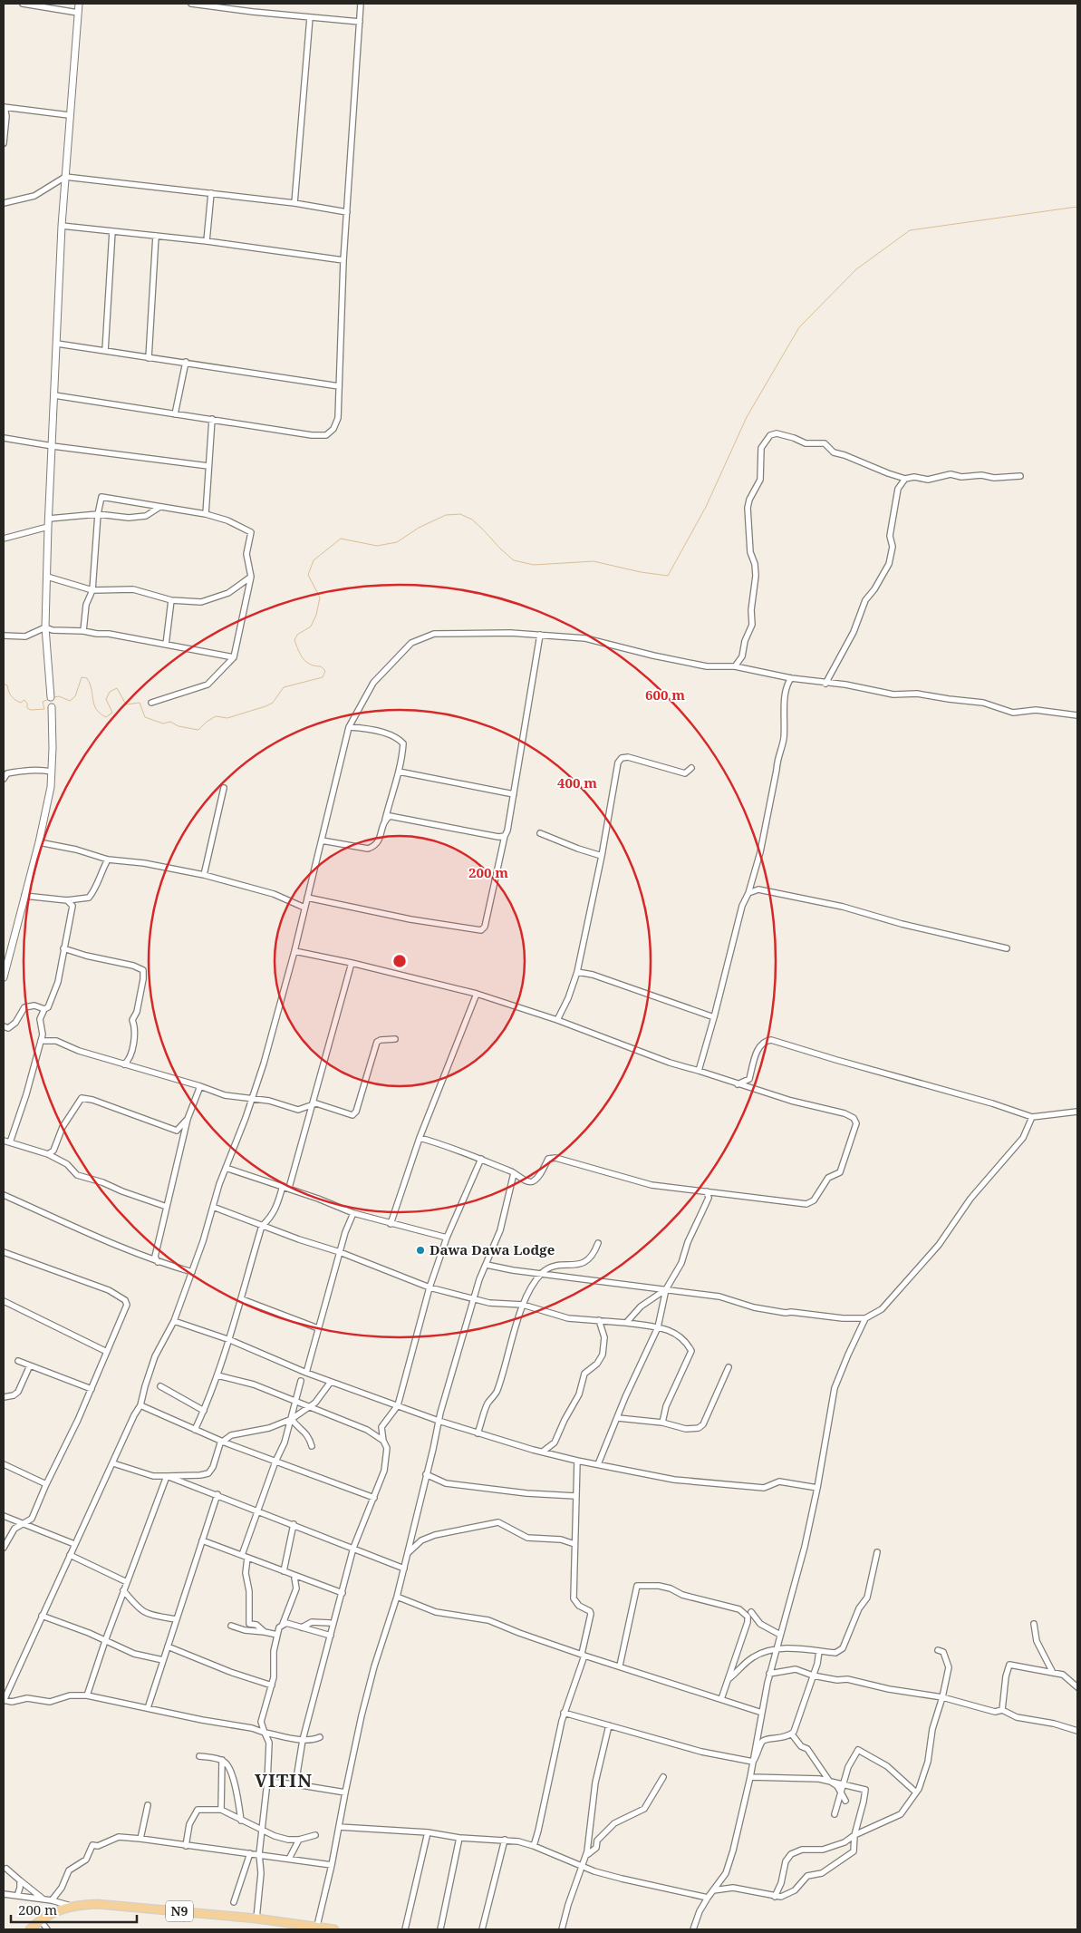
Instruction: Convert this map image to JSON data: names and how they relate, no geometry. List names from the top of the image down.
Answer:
{
  "streets": {
    "highway": ["N9"]
  },
  "districts": ["VITIN"],
  "places": ["Dawa Dawa Lodge"],
  "scale_bar": "200 m",
  "rings": ["600 m", "400 m", "200 m"]
}
